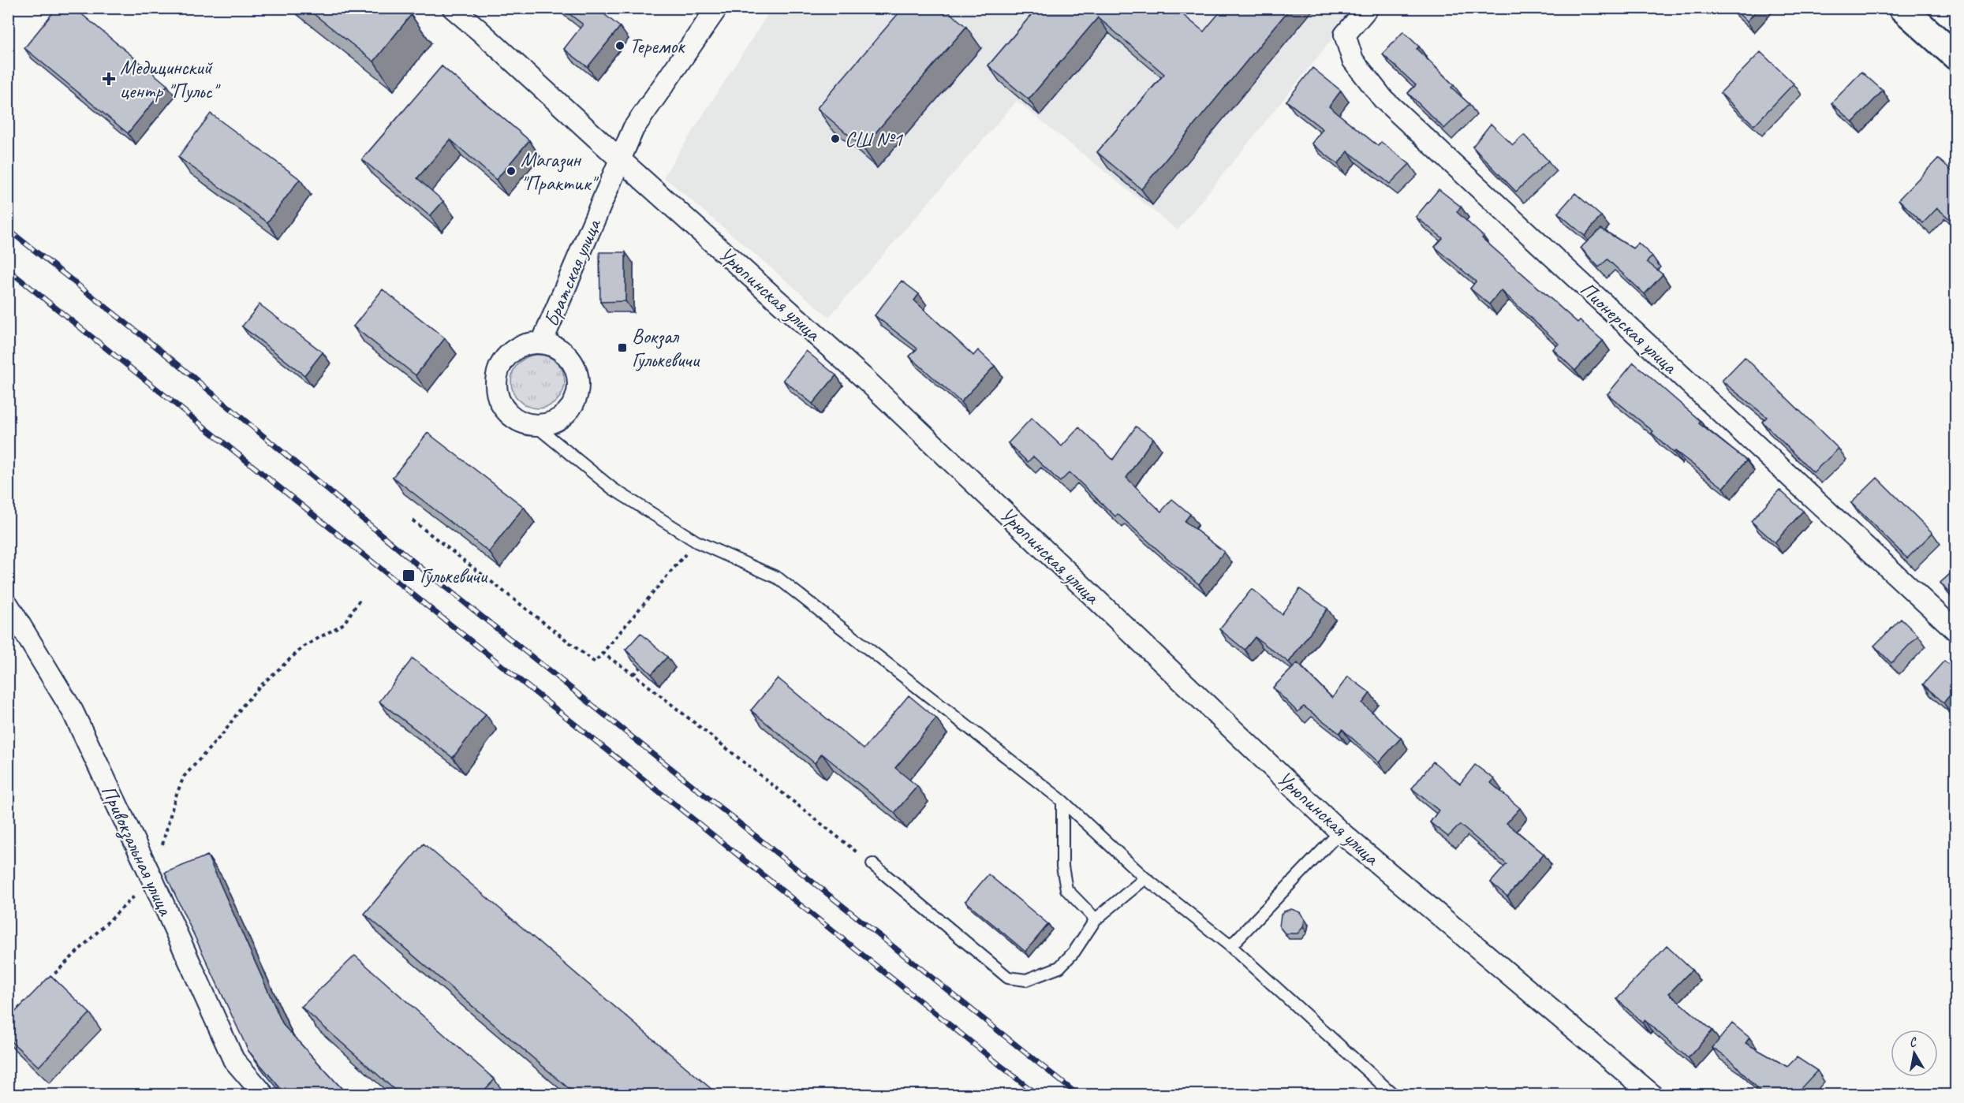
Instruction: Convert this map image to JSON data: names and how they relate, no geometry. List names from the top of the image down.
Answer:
{
  "streets": {
    "street": [
      "Братская улица",
      "Урюпинская улица",
      "Пионерская улица",
      "Привокзальная улица"
    ]
  },
  "crossings": [
    ["Братская улица", "Урюпинская улица"]
  ],
  "places": {
    "other": ["Теремок", "СШ №1", "Магазин \"Практик\""],
    "health": ["Медицинский центр \"Пульс\""],
    "transit": ["Вокзал Гулькевичи", "Гулькевичи"]
  },
  "north": "top"
}
